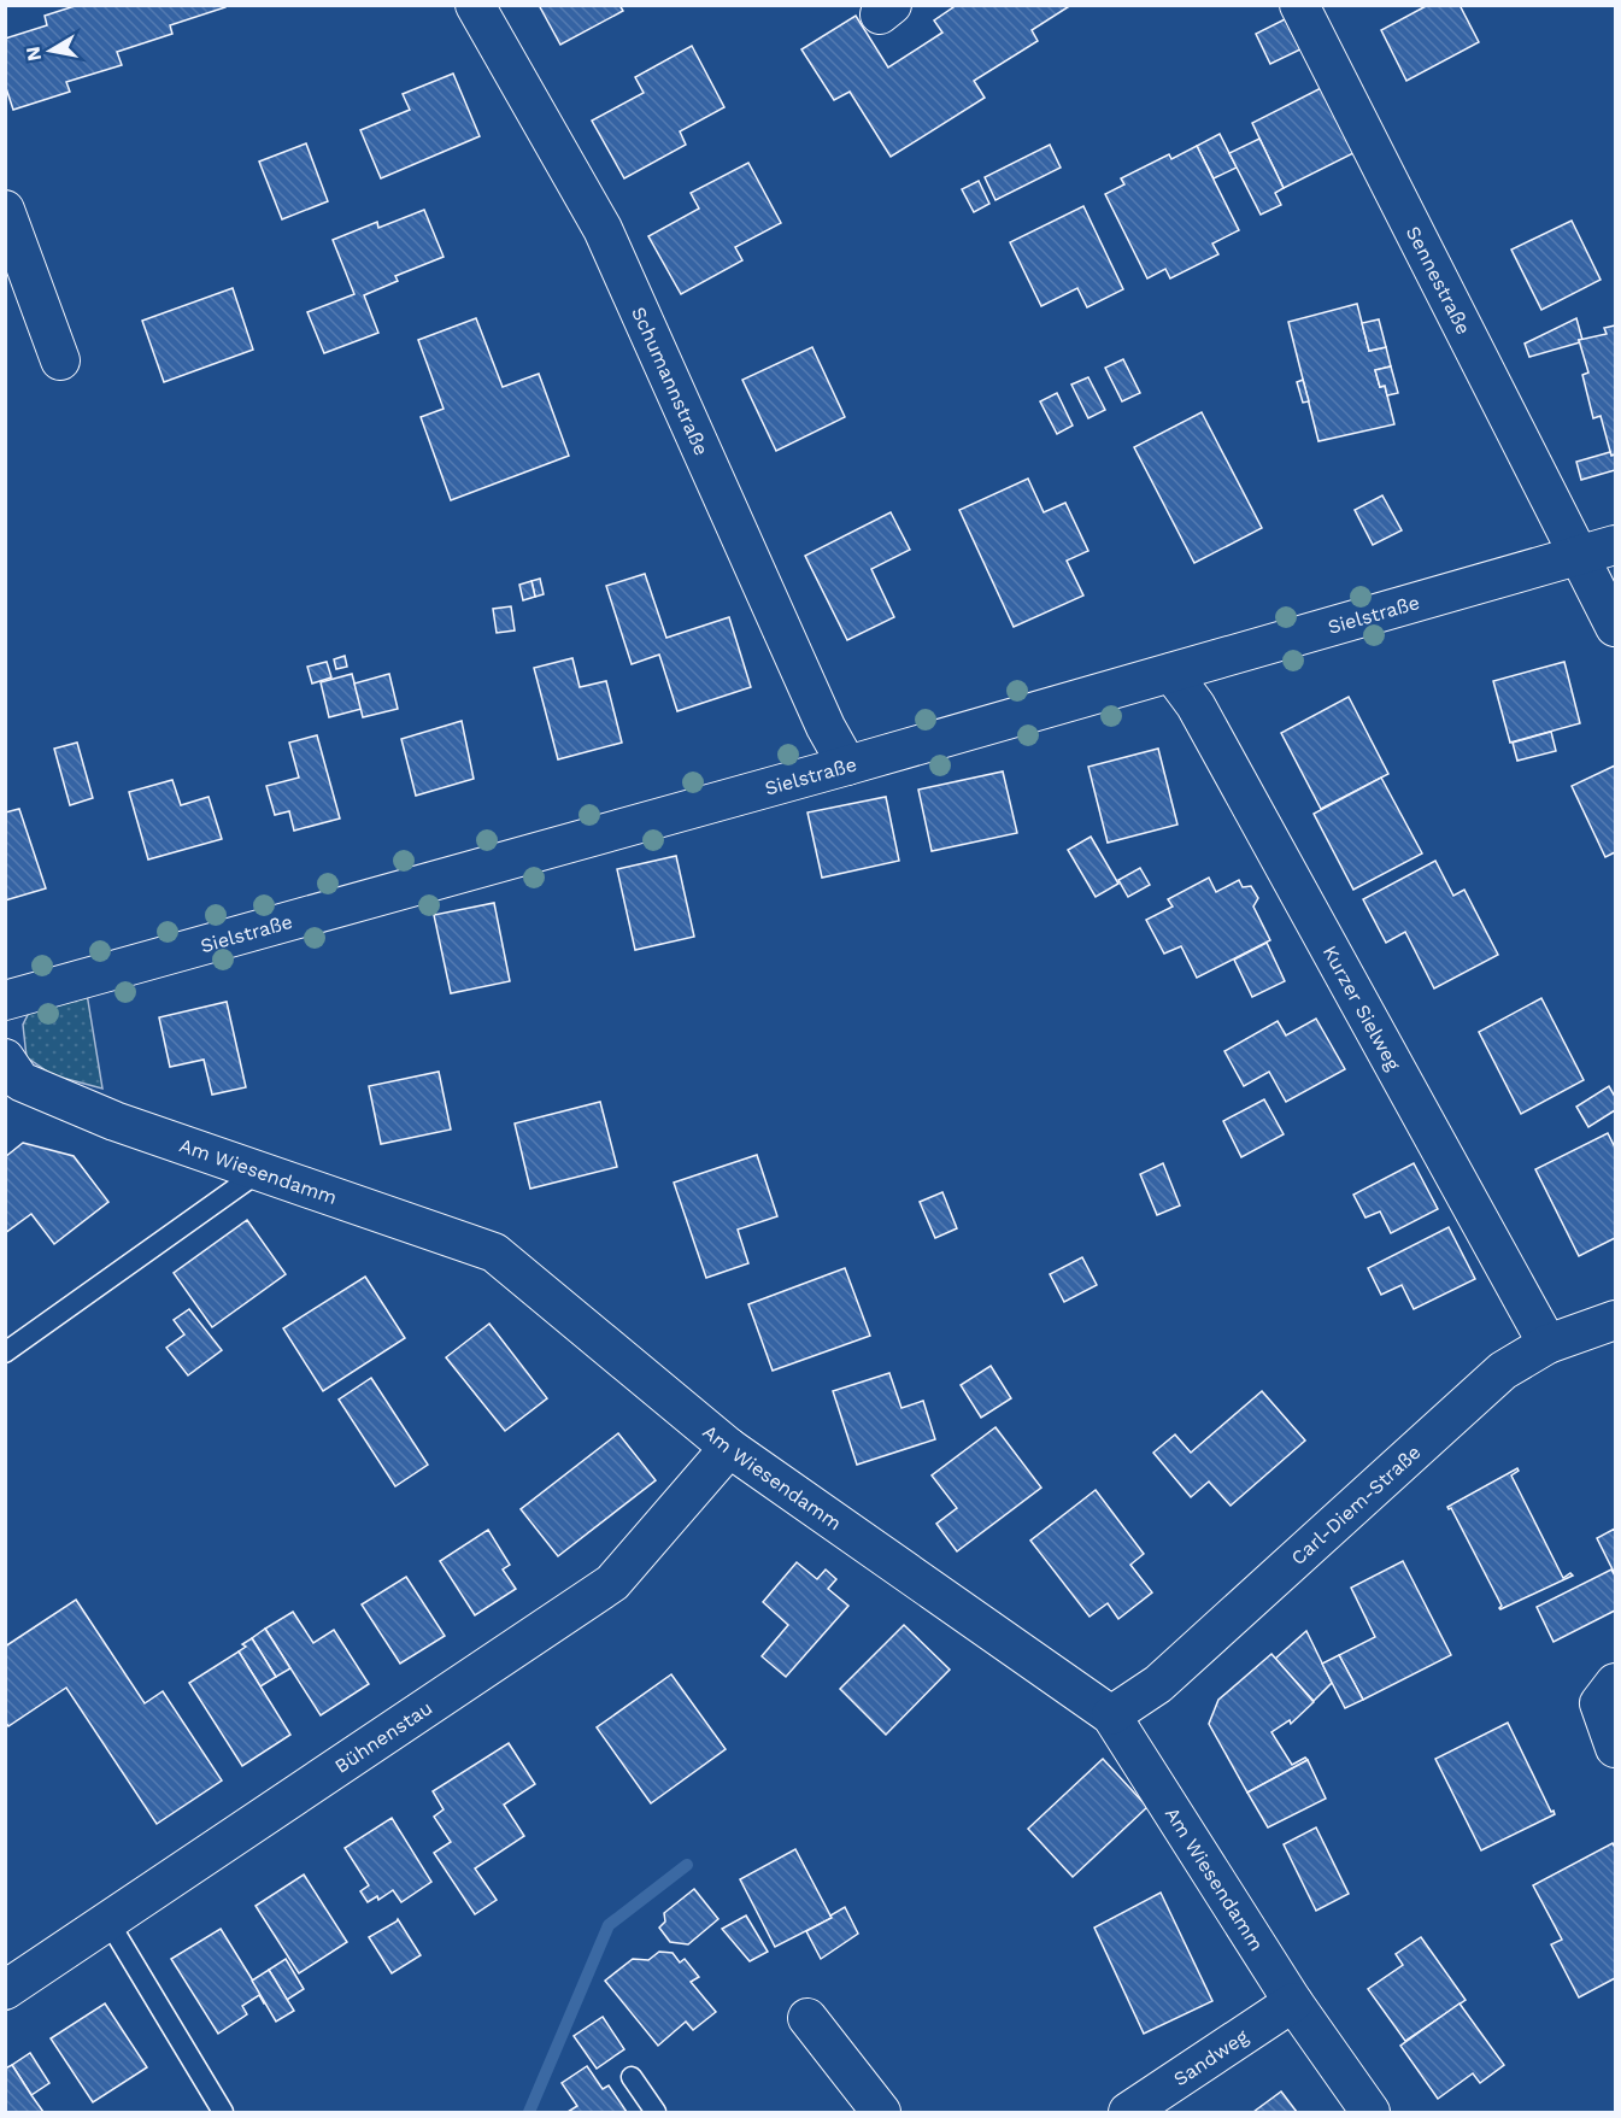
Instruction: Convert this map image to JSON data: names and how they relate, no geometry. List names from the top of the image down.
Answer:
{
  "streets": {
    "street": [
      "Sennestraße",
      "Schumannstraße",
      "Sielstraße",
      "Kurzer Sielweg",
      "Am Wiesendamm",
      "Carl-Diem-Straße",
      "Bühnenstau",
      "Sandweg"
    ]
  },
  "crossings": [
    ["Sennestraße", "Sielstraße"],
    ["Schumannstraße", "Sielstraße"],
    ["Sielstraße", "Kurzer Sielweg"],
    ["Kurzer Sielweg", "Carl-Diem-Straße"],
    ["Am Wiesendamm", "Carl-Diem-Straße"],
    ["Am Wiesendamm", "Bühnenstau"],
    ["Am Wiesendamm", "Sandweg"]
  ],
  "north": "left"
}
